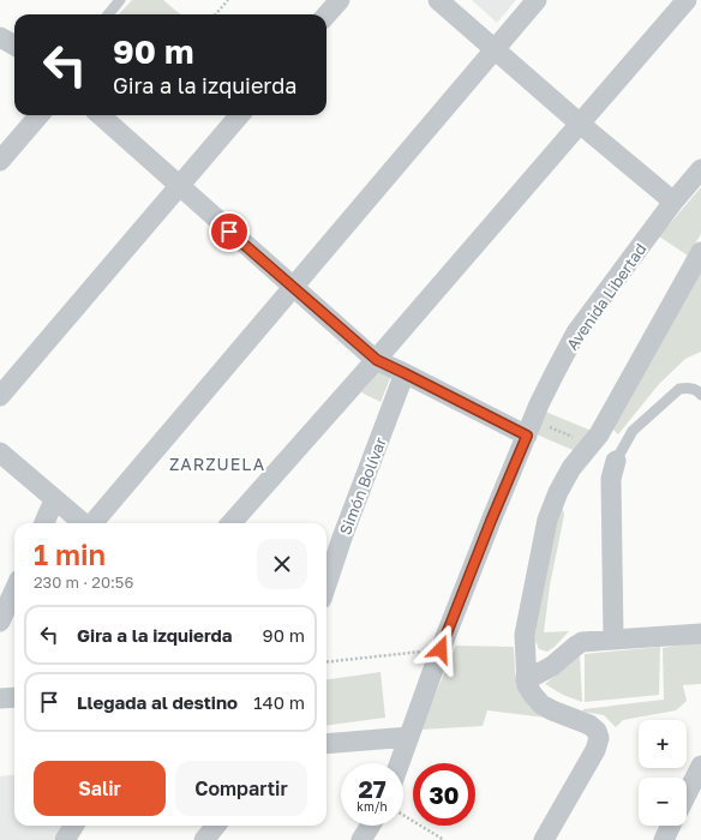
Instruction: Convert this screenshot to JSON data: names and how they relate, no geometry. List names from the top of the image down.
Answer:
{
  "streets": {
    "street": ["Avenida Libertad", "Simón Bolívar"]
  },
  "districts": ["ZARZUELA"],
  "page": {
    "turn": ["90 m", "Gira a la izquierda"],
    "heading": ["1 min", "230 m · 20:56"],
    "list": [
      {
        "name": "Gira a la izquierda",
        "value": "90 m"
      },
      {
        "name": "Llegada al destino",
        "value": "140 m"
      }
    ],
    "map_buttons": ["+", "−"],
    "buttons": ["Salir", "Compartir"],
    "speed": "27 km/h",
    "limit": "30"
  }
}
